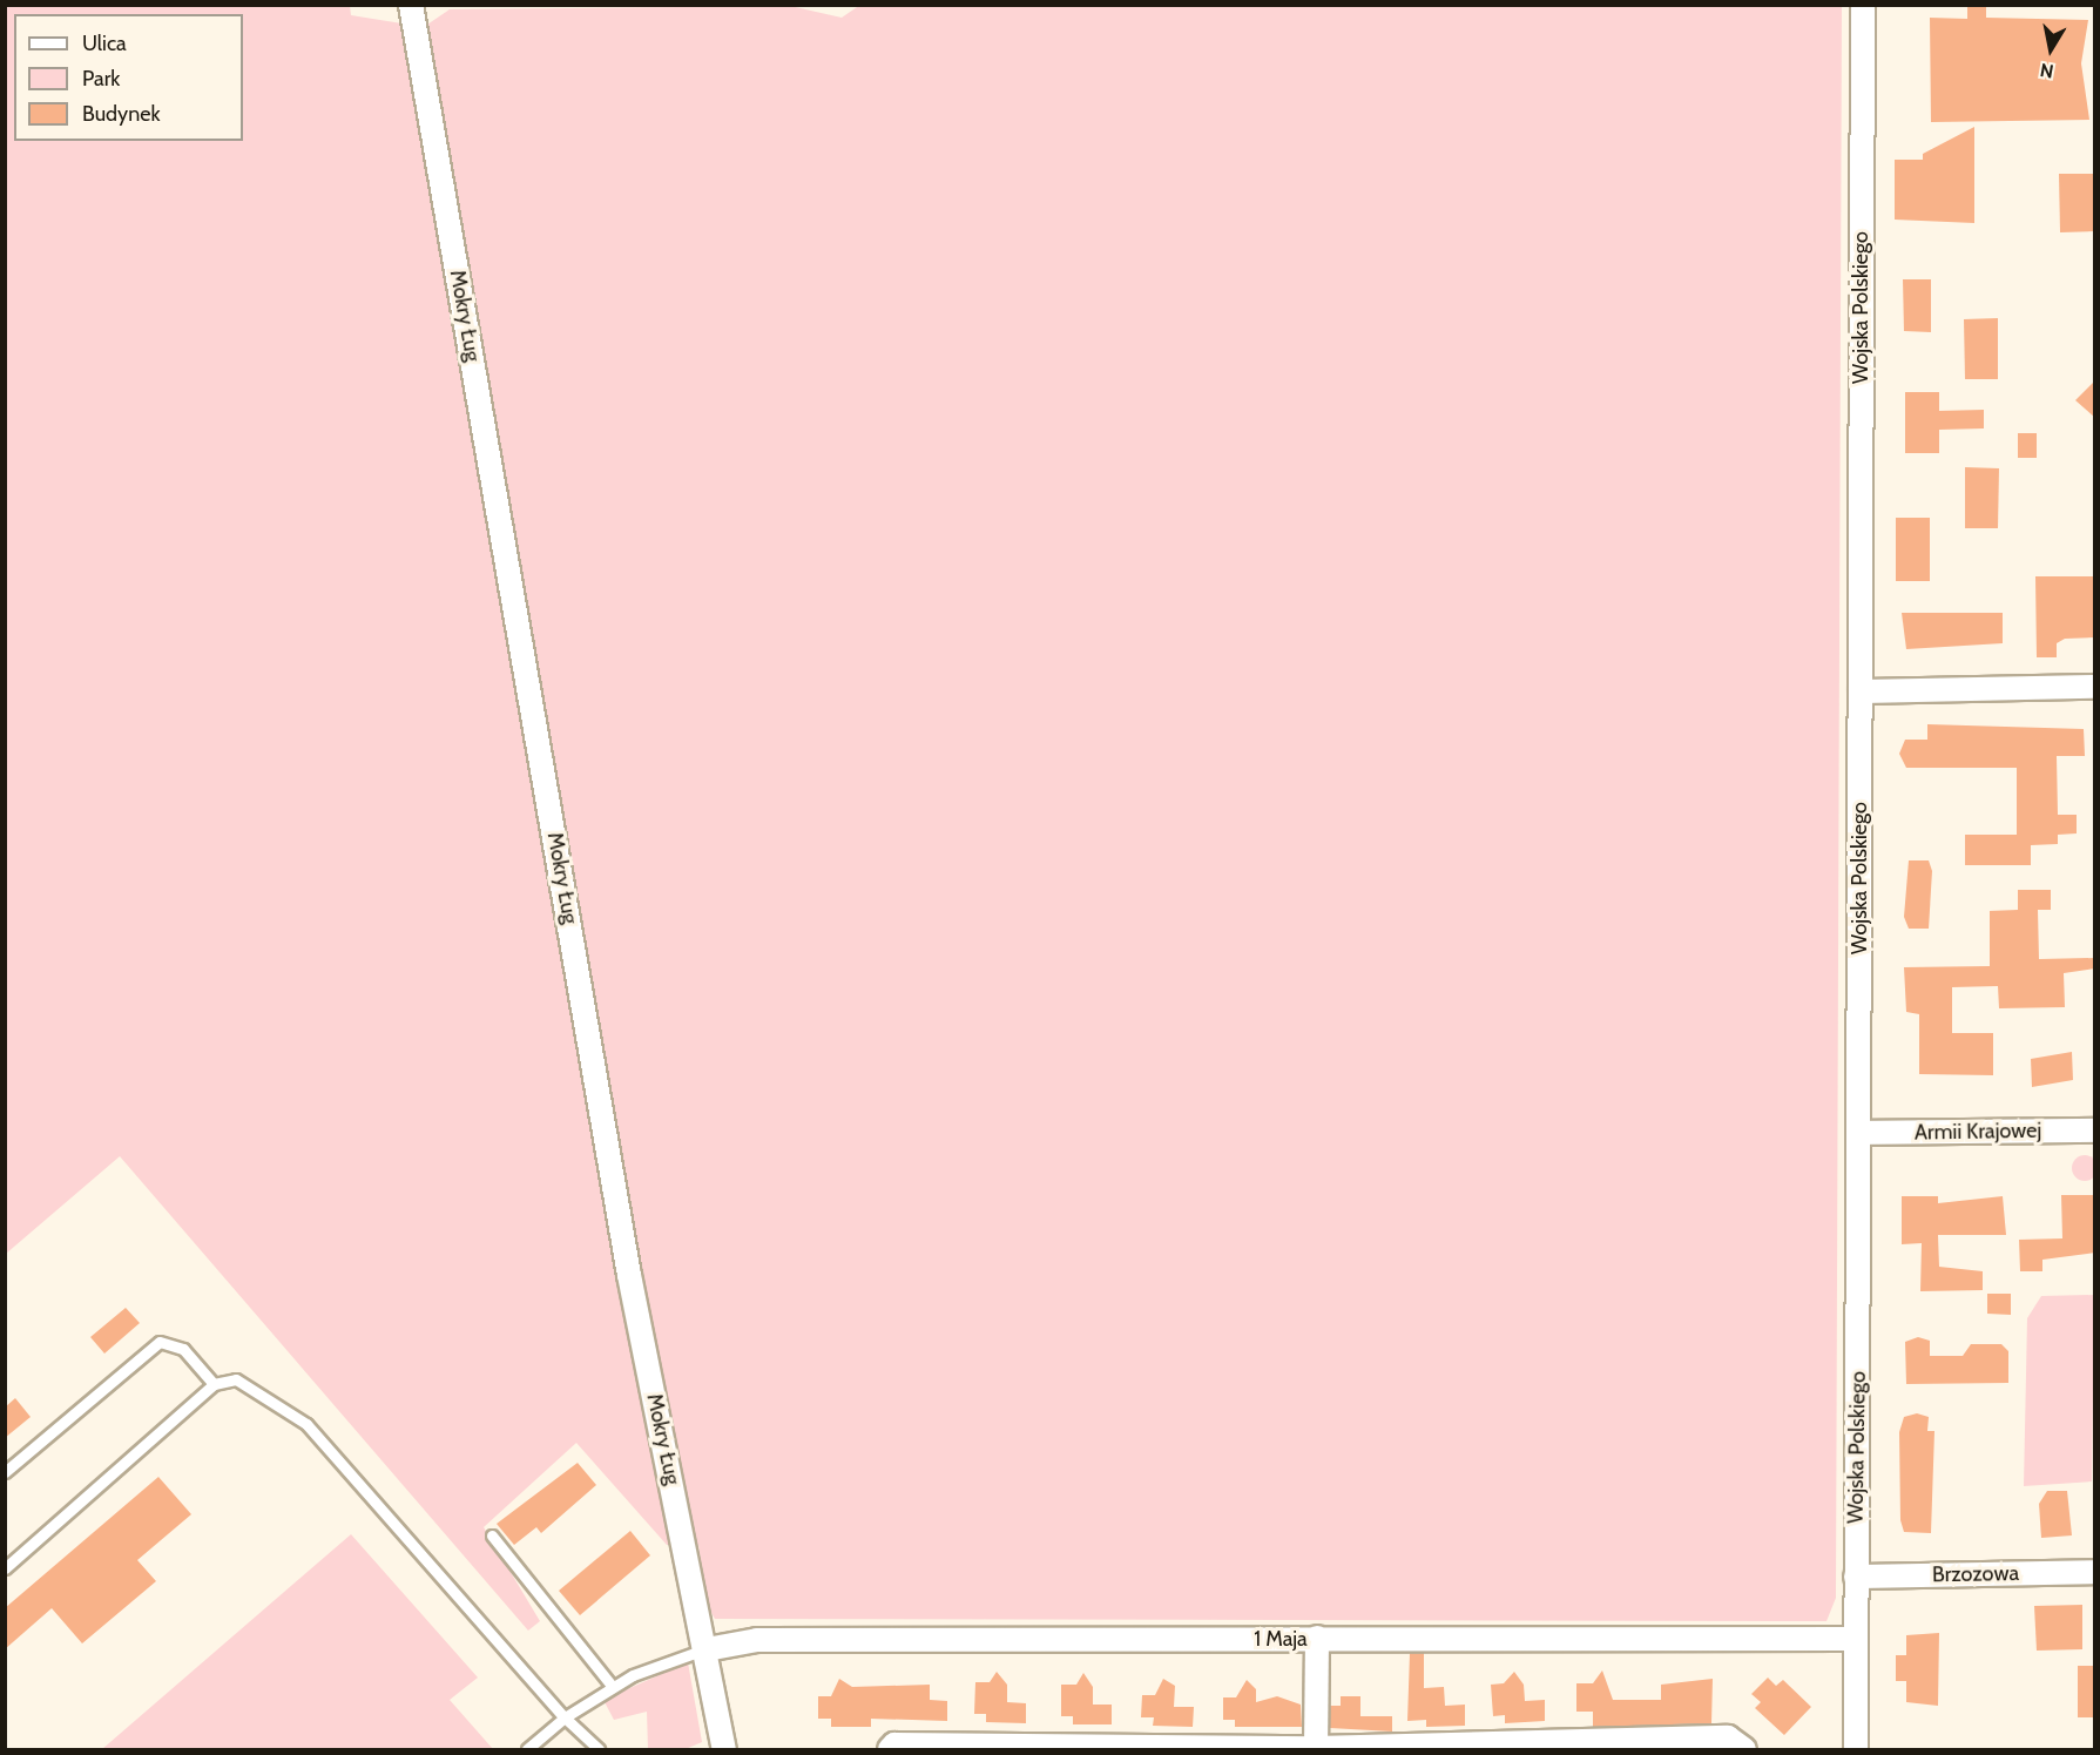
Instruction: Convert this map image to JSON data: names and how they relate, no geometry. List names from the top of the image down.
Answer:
{
  "streets": {
    "street": [
      "Wojska Polskiego",
      "Mokry Ług",
      "Armii Krajowej",
      "Brzozowa",
      "1 Maja"
    ]
  },
  "crossings": [
    ["Wojska Polskiego", "Armii Krajowej"],
    ["Wojska Polskiego", "Brzozowa"],
    ["Wojska Polskiego", "1 Maja"],
    ["Mokry Ług", "1 Maja"]
  ],
  "legend": ["Ulica", "Park", "Budynek"],
  "north": "bottom"
}
